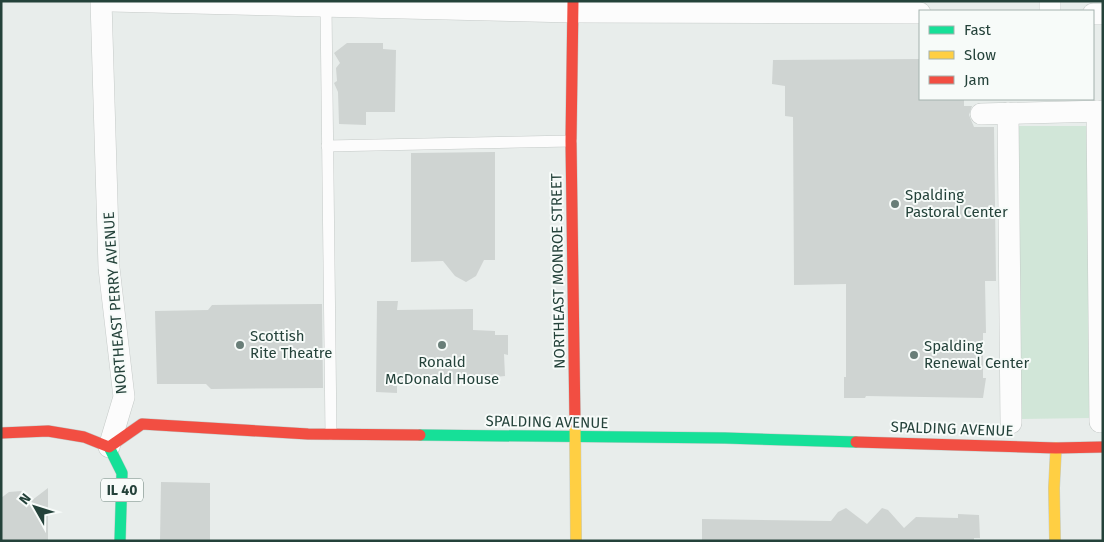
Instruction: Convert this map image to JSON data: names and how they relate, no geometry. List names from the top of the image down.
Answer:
{
  "streets": {
    "street": [
      "NORTHEAST MONROE STREET",
      "NORTHEAST PERRY AVENUE",
      "SPALDING AVENUE",
      "IL 40"
    ]
  },
  "crossings": [
    ["NORTHEAST MONROE STREET", "SPALDING AVENUE"],
    ["NORTHEAST PERRY AVENUE", "SPALDING AVENUE"],
    ["NORTHEAST PERRY AVENUE", "IL 40"],
    ["SPALDING AVENUE", "IL 40"]
  ],
  "places": [
    "Spalding Pastoral Center",
    "Scottish Rite Theatre",
    "Ronald McDonald House",
    "Spalding Renewal Center"
  ],
  "legend": ["Fast", "Slow", "Jam"],
  "north": "top left"
}
